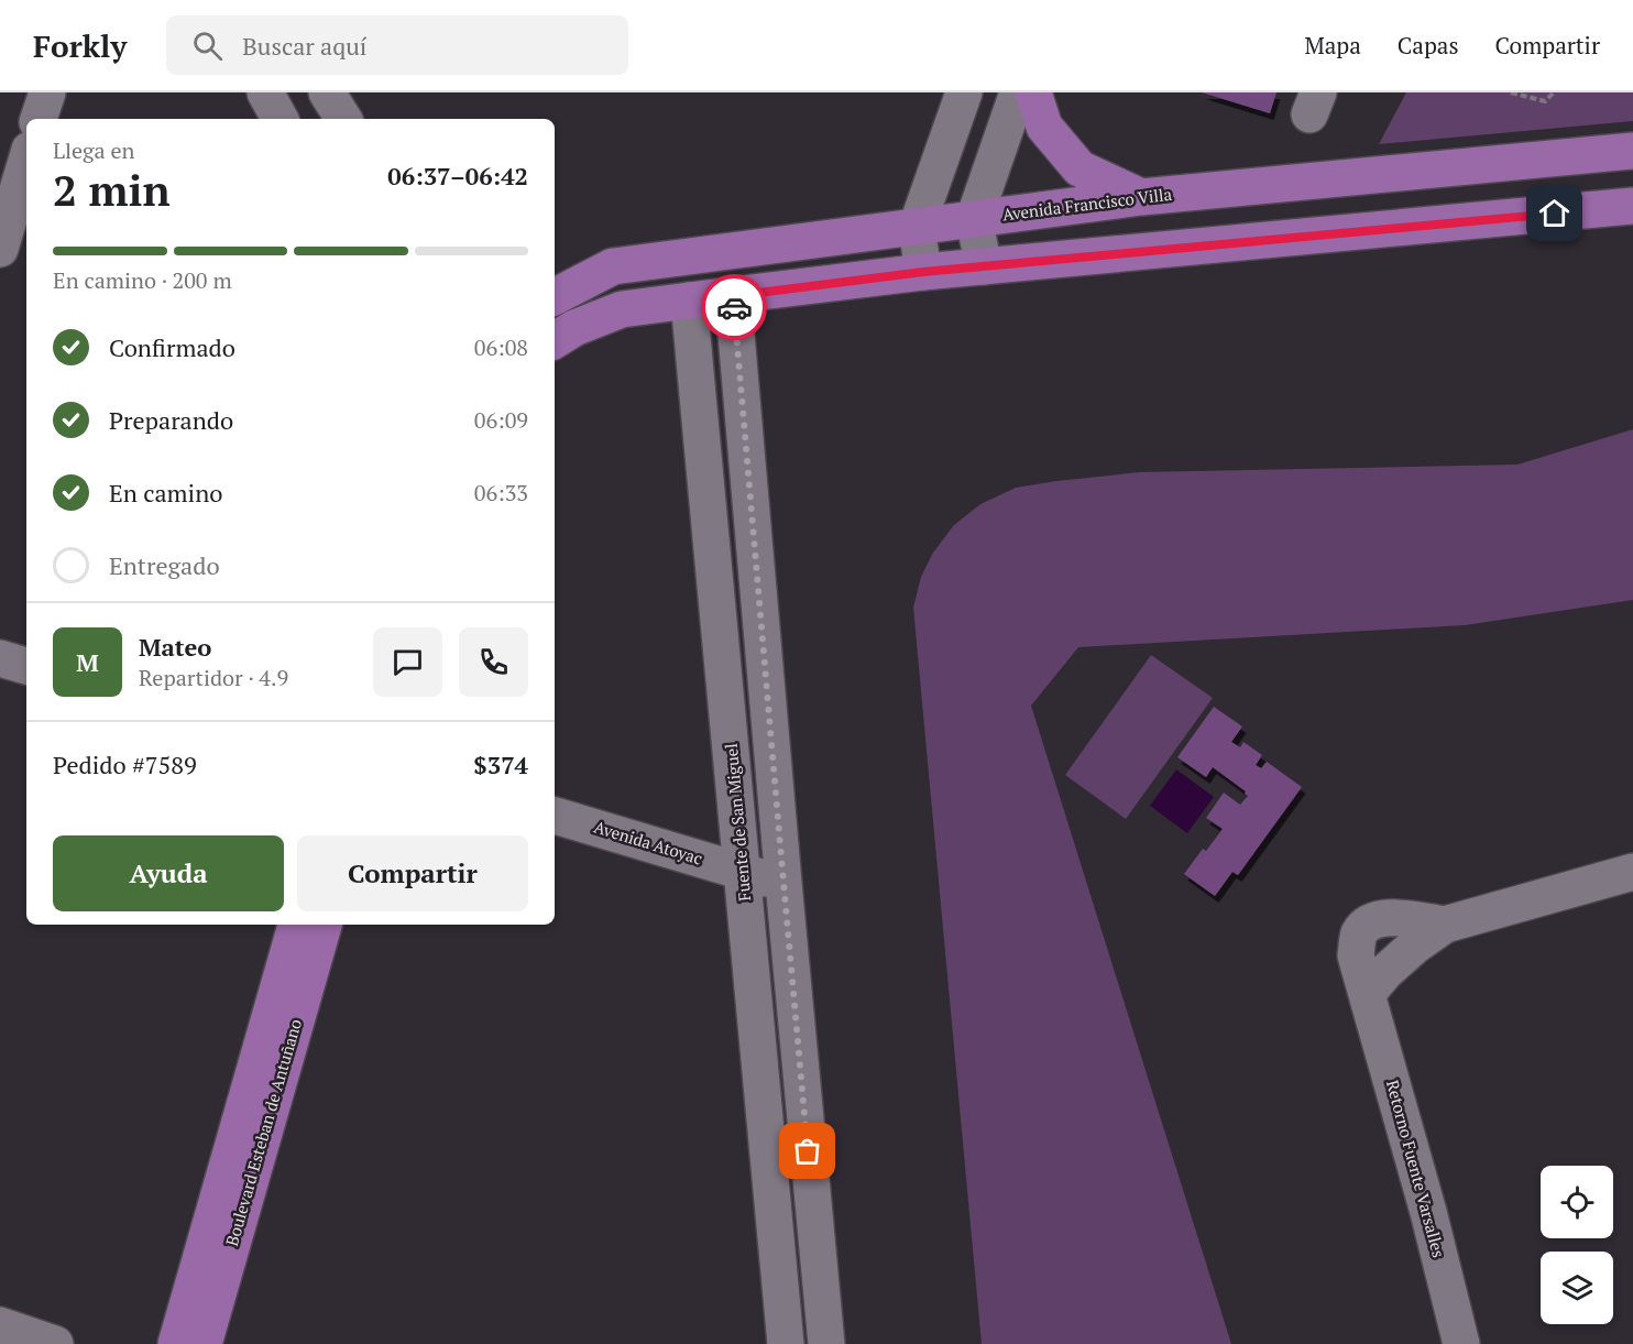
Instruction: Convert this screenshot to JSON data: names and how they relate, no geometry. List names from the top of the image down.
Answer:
{
  "streets": {
    "main road": ["Avenida Francisco Villa", "Boulevard Esteban de Antuñano"],
    "street": ["Fuente de San Miguel", "Avenida Atoyac", "Retorno Fuente Varsalles"]
  },
  "crossings": [
    ["Fuente de San Miguel", "Avenida Atoyac"]
  ],
  "page": {
    "header": "Forkly",
    "search": "Buscar aquí",
    "nav": ["Mapa", "Capas", "Compartir"],
    "heading": ["2 min", "Llega en", "06:37–06:42"],
    "panel": [
      "Mateo",
      "Repartidor · 4.9",
      "Pedido #7589",
      "$374"
    ],
    "bar": "En camino · 200 m",
    "list": [
      ["Confirmado", "06:08"],
      ["Preparando", "06:09"],
      ["En camino", "06:33"],
      "Entregado"
    ],
    "round": "M",
    "buttons": ["Ayuda", "Compartir"]
  }
}
